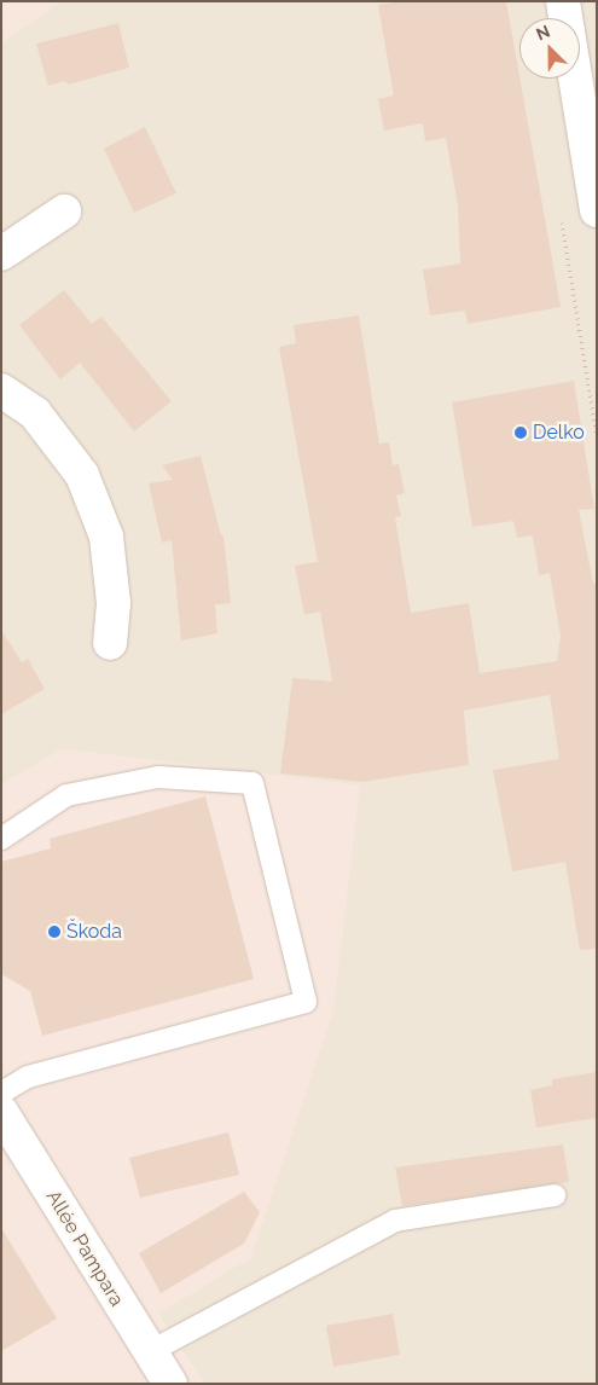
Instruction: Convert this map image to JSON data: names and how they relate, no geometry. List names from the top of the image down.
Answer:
{
  "streets": {
    "street": ["Allée Pampara"]
  },
  "places": ["Delko", "Škoda"],
  "north": "top left"
}
